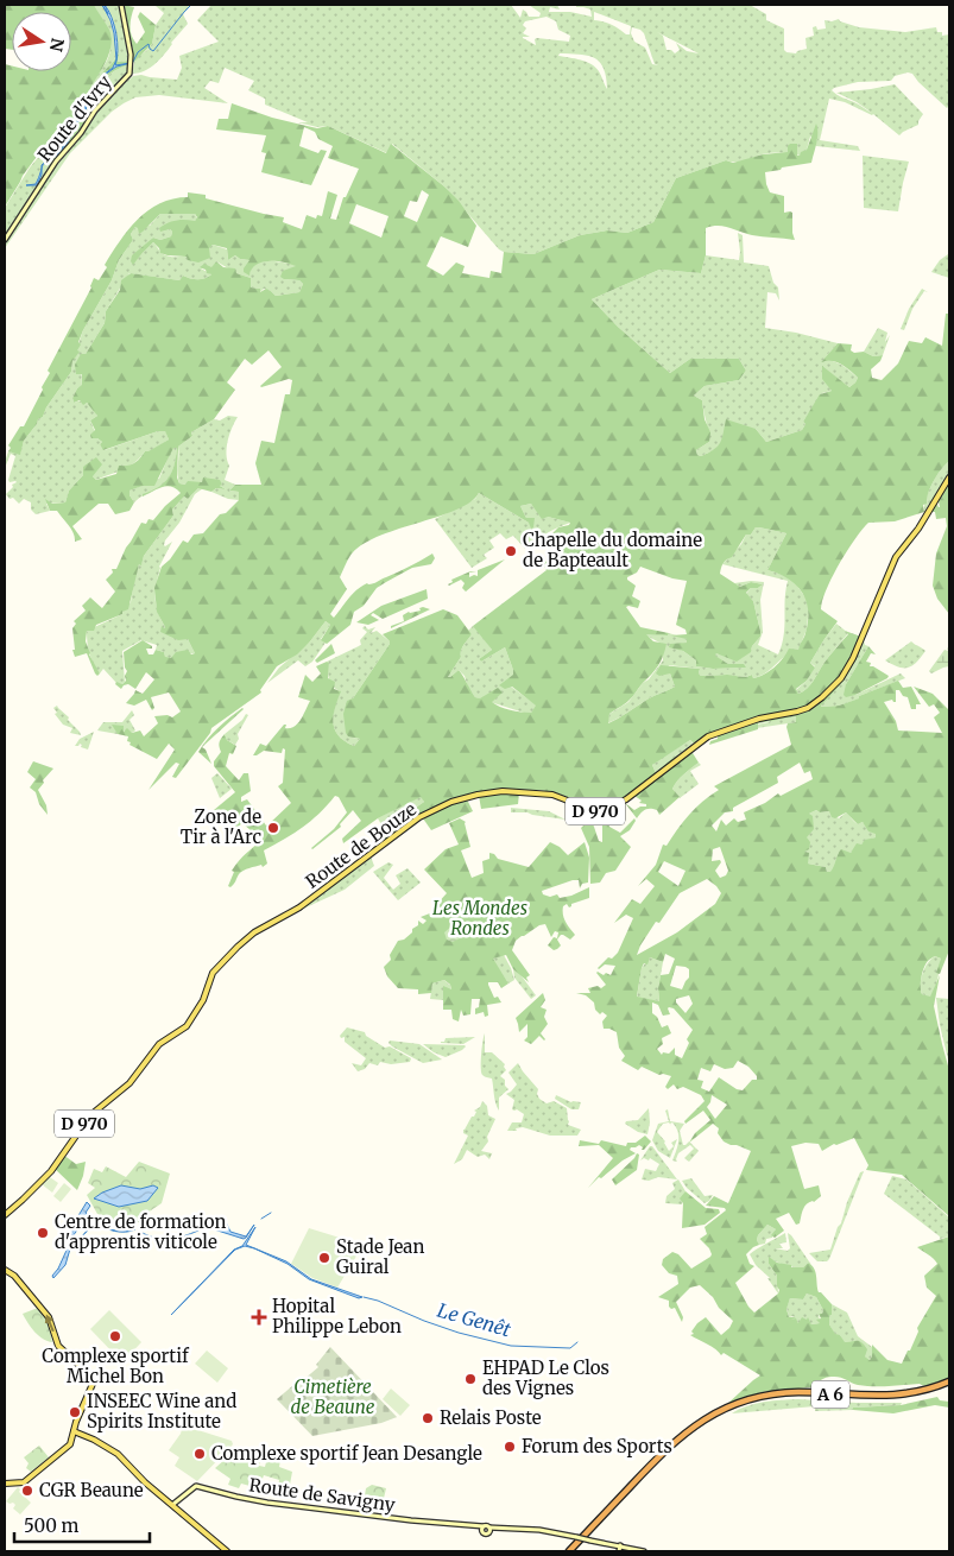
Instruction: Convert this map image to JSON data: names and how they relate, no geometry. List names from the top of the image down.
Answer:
{
  "streets": {
    "highway": ["A 6"],
    "main road": [
      "Route d'Ivry",
      "D 970",
      "Route de Bouze",
      "Route de Savigny"
    ]
  },
  "water": ["Le Genêt"],
  "parks": ["Les Mondes Rondes", "Cimetière de Beaune"],
  "places": {
    "other": [
      "Chapelle du domaine de Bapteault",
      "Zone de Tir à l'Arc",
      "Centre de formation d'apprentis viticole",
      "Stade Jean Guiral",
      "Complexe sportif Michel Bon",
      "EHPAD Le Clos des Vignes",
      "INSEEC Wine and Spirits Institute",
      "Relais Poste",
      "Forum des Sports",
      "Complexe sportif Jean Desangle",
      "CGR Beaune"
    ],
    "health": ["Hopital Philippe Lebon"]
  },
  "scale_bar": "500 m",
  "north": "right"
}
